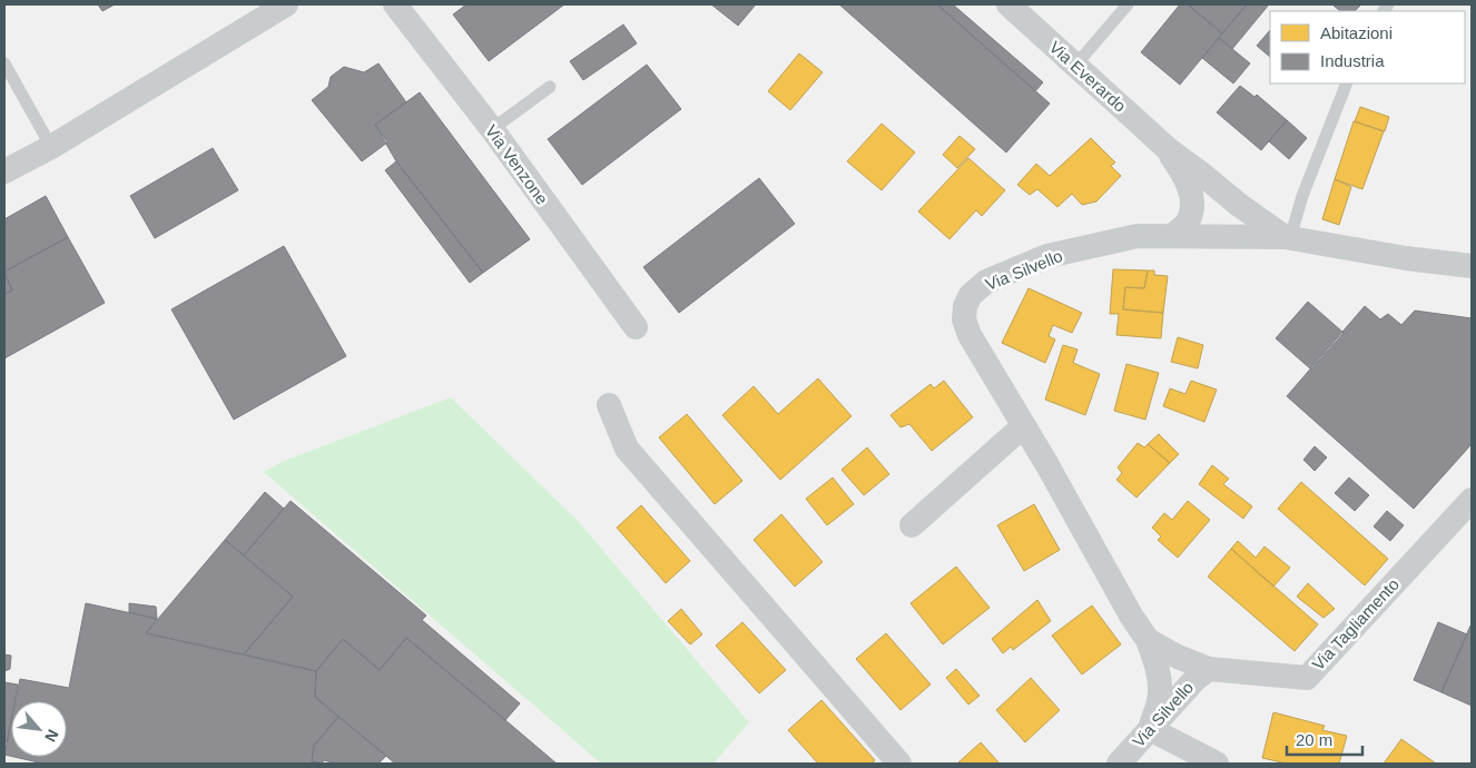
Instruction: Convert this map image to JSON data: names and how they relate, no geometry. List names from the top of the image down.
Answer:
{
  "streets": {
    "street": [
      "Via Everardo",
      "Via Venzone",
      "Via Silvello",
      "Via Tagliamento"
    ]
  },
  "crossings": [
    ["Via Everardo", "Via Silvello"],
    ["Via Silvello", "Via Tagliamento"]
  ],
  "legend": ["Abitazioni", "Industria"],
  "scale_bar": "20 m",
  "north": "bottom right"
}
